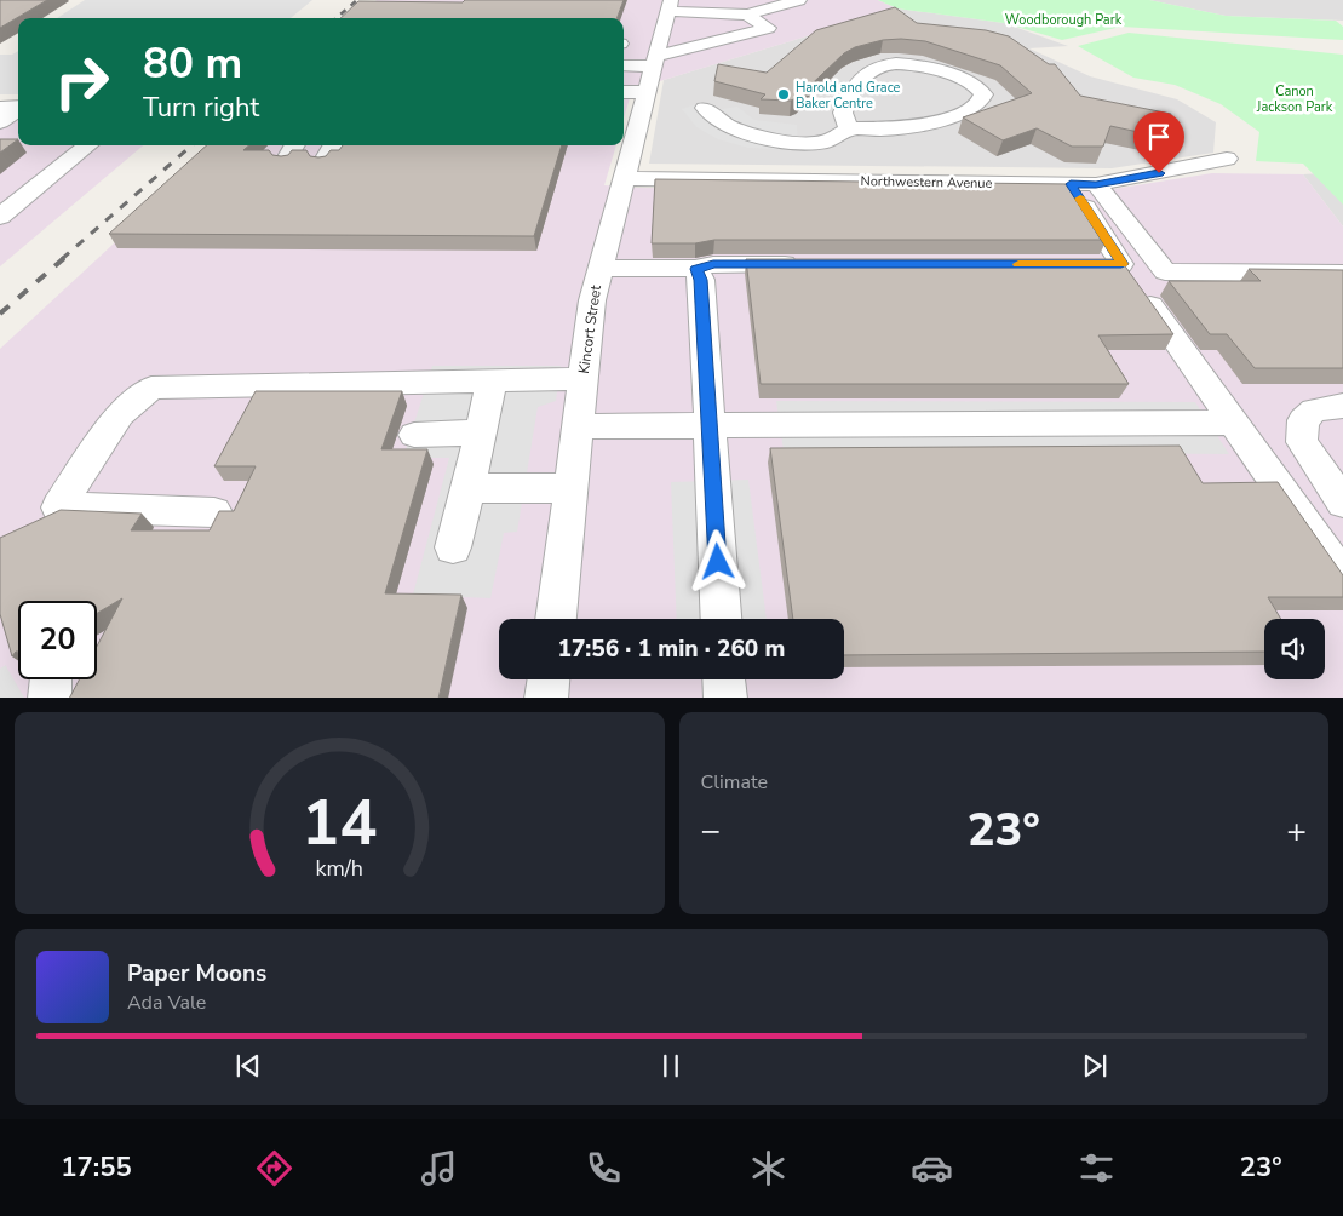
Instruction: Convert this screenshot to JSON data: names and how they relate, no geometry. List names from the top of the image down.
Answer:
{
  "streets": {
    "street": ["Northwestern Avenue", "Kincort Street"]
  },
  "crossings": [
    ["Northwestern Avenue", "Kincort Street"]
  ],
  "parks": ["Woodborough Park", "Canon Jackson Park"],
  "places": ["Harold and Grace Baker Centre"],
  "page": {
    "turn": ["80 m", "Turn right"],
    "limit": "20",
    "trip": "17:56 · 1 min · 260 m",
    "tile": "Climate",
    "heat": ["−", "23°", "+"],
    "song": ["Paper Moons", "Ada Vale"],
    "tabs": ["17:55", "23°"],
    "gauge": ["14", "km/h"]
  }
}
